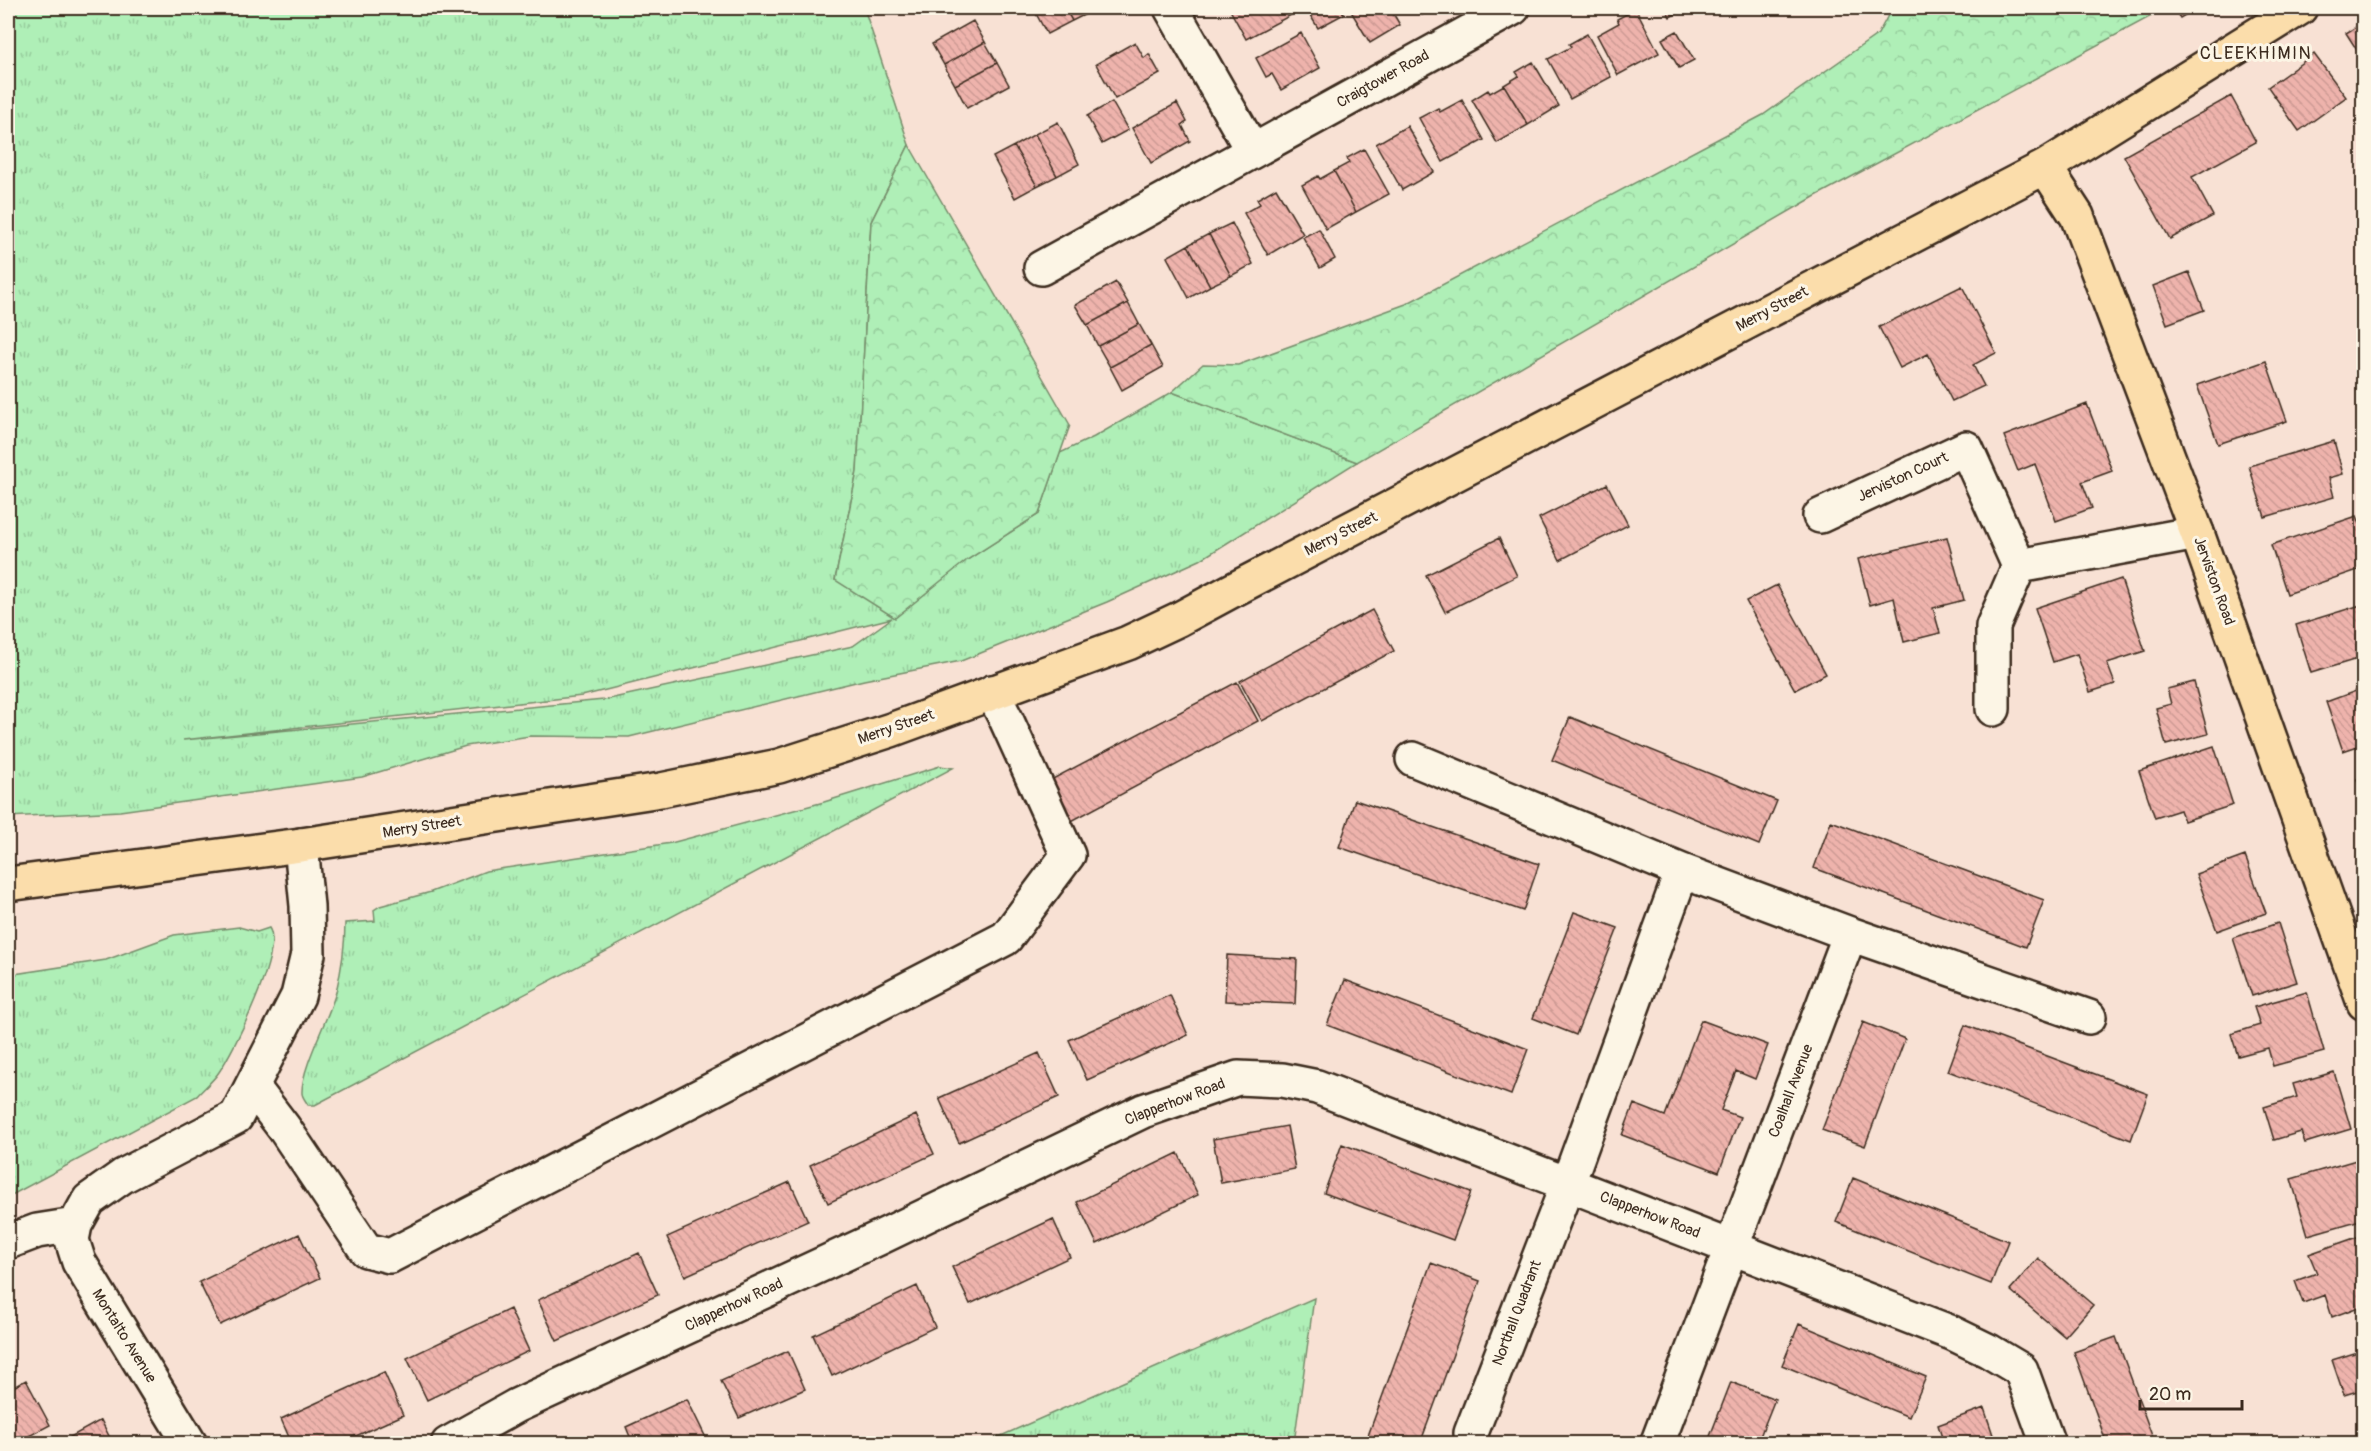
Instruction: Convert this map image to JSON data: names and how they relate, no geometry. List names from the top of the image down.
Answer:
{
  "streets": {
    "main road": ["Merry Street", "Jerviston Road"],
    "street": [
      "Craigtower Road",
      "Jerviston Court",
      "Coalhall Avenue",
      "Clapperhow Road",
      "Northall Quadrant",
      "Montalto Avenue"
    ]
  },
  "crossings": [
    ["Merry Street", "Jerviston Road"],
    ["Coalhall Avenue", "Clapperhow Road"],
    ["Clapperhow Road", "Northall Quadrant"]
  ],
  "districts": ["CLEEKHIMIN"],
  "scale_bar": "20 m"
}
